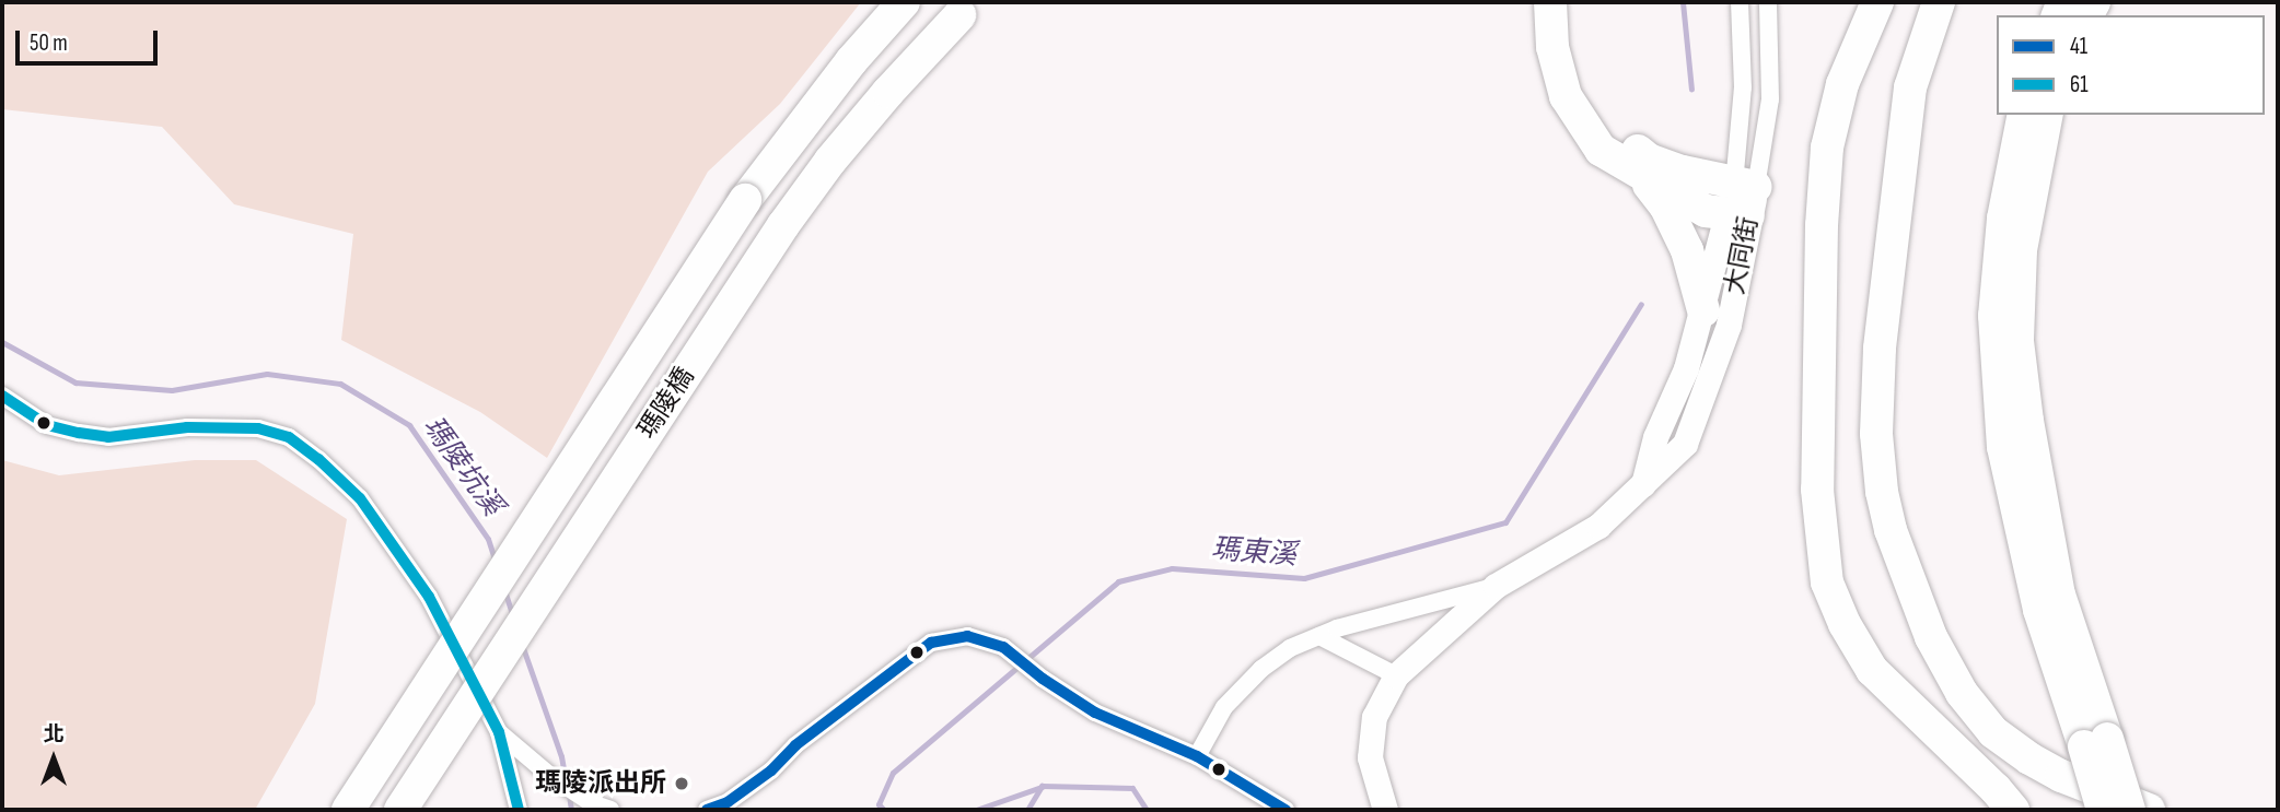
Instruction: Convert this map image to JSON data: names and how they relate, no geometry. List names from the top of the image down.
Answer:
{
  "streets": {
    "highway": ["瑪陵橋"],
    "street": ["大同街"]
  },
  "water": ["瑪陵坑溪", "瑪東溪"],
  "places": ["瑪陵派出所"],
  "lines": ["transit line 61", "transit line 41"],
  "legend": ["41", "61"],
  "scale_bar": "50 m",
  "north": "top"
}
